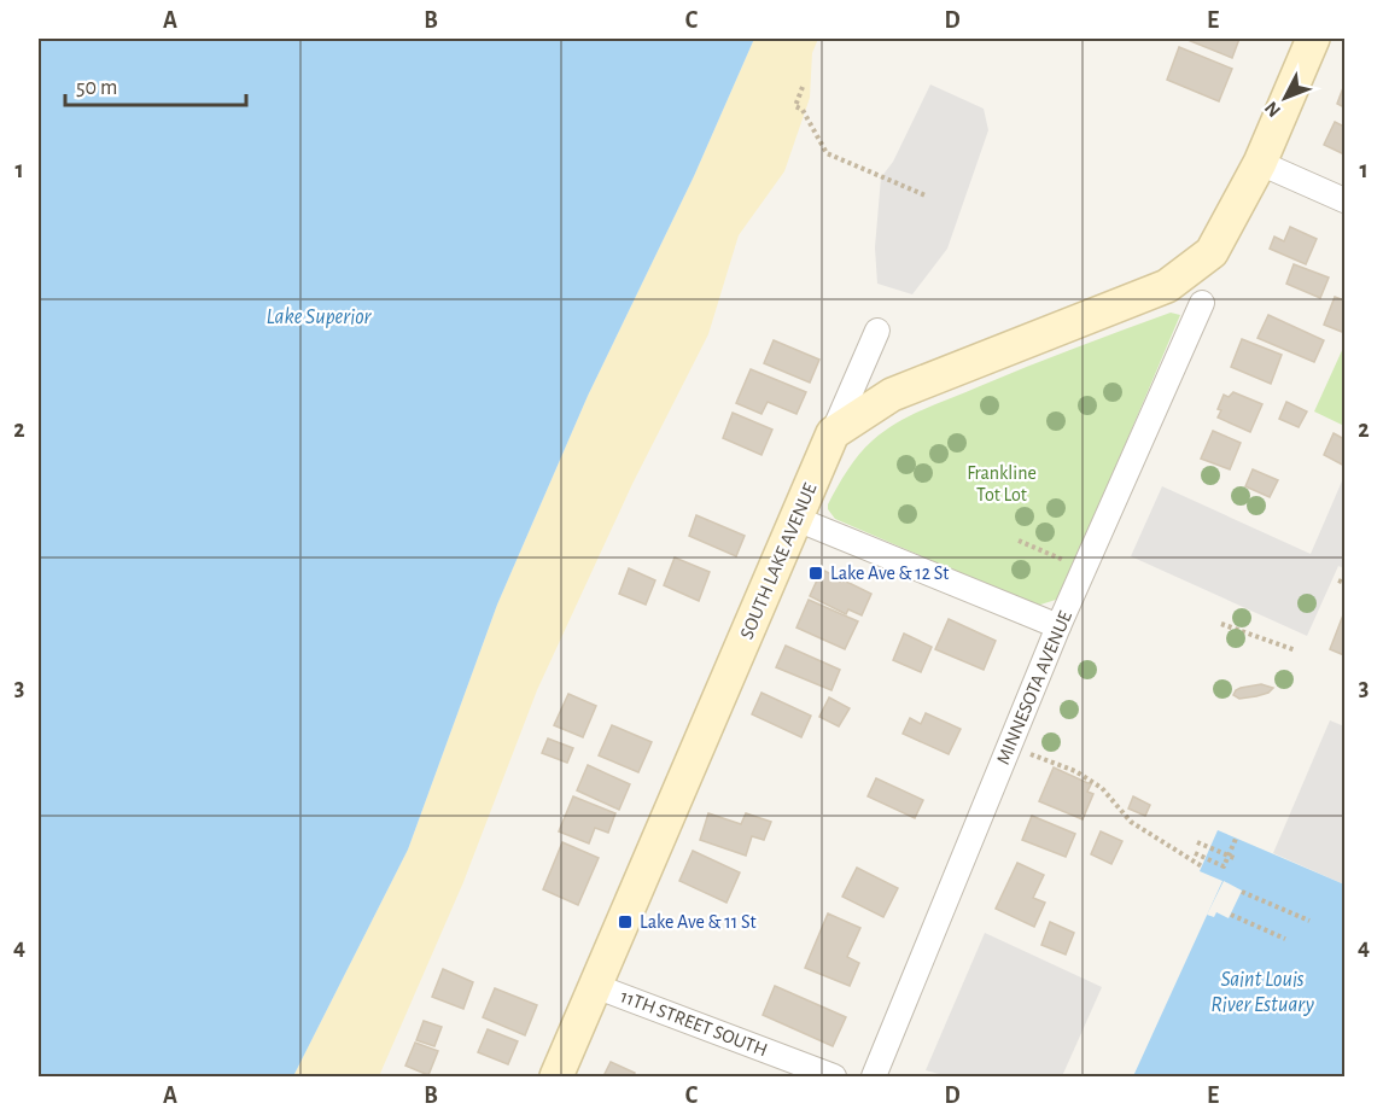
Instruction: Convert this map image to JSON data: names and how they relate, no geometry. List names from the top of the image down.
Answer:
{
  "streets": {
    "street": ["SOUTH LAKE AVENUE", "MINNESOTA AVENUE", "11TH STREET SOUTH"]
  },
  "crossings": [
    ["SOUTH LAKE AVENUE", "11TH STREET SOUTH"]
  ],
  "water": ["Lake Superior", "Saint Louis River Estuary"],
  "parks": ["Frankline Tot Lot"],
  "places": {
    "transit": ["Lake Ave & 12 St", "Lake Ave & 11 St"]
  },
  "scale_bar": "50 m",
  "north": "bottom left",
  "grid": {
    "columns": [
      "A",
      "B",
      "C",
      "D",
      "E"
    ],
    "rows": [
      "1",
      "2",
      "3",
      "4"
    ]
  }
}
